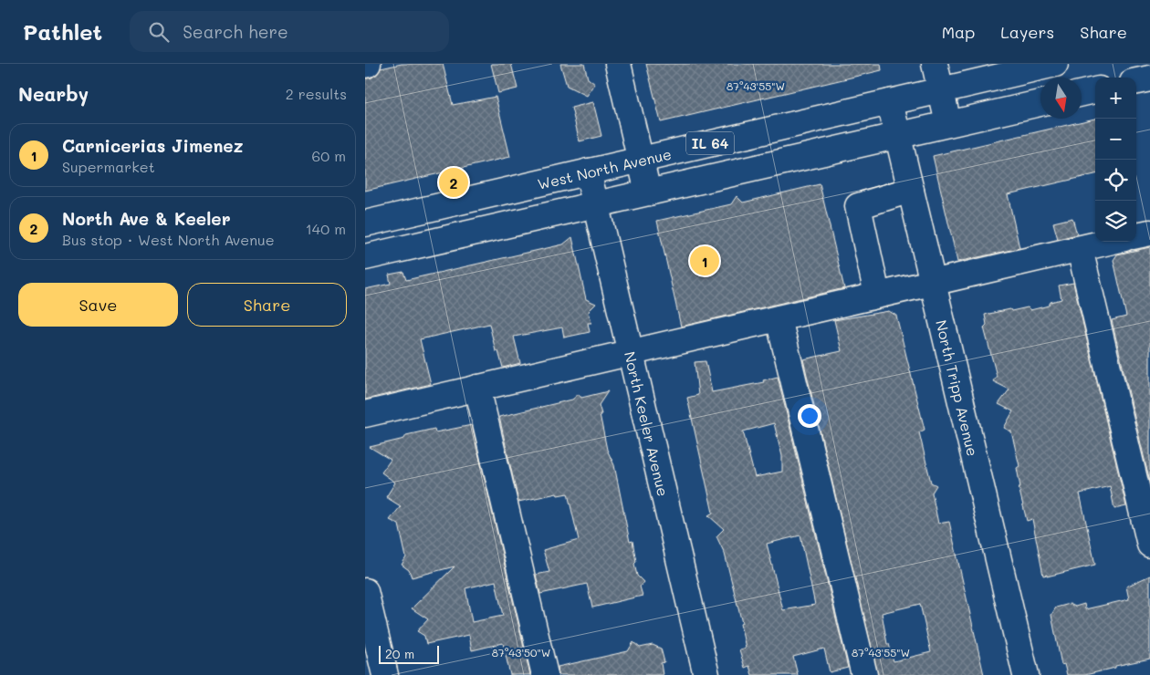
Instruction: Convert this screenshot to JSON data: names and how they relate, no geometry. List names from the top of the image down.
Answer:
{
  "streets": {
    "main road": [
      "IL 64",
      "West North Avenue",
      "North Tripp Avenue",
      "North Keeler Avenue"
    ]
  },
  "crossings": [
    ["IL 64", "North Tripp Avenue"],
    ["IL 64", "North Keeler Avenue"],
    ["West North Avenue", "North Tripp Avenue"],
    ["West North Avenue", "North Keeler Avenue"]
  ],
  "scale_bar": "20 m",
  "north": "bottom",
  "page": {
    "header": "Pathlet",
    "search": "Search here",
    "nav": ["Map", "Layers", "Share"],
    "heading": ["Nearby", "2 results"],
    "map_buttons": ["+", "−"],
    "list": [
      {
        "mark": "1",
        "name": "Carnicerias Jimenez",
        "note": "Supermarket",
        "value": "60 m"
      },
      {
        "mark": "2",
        "name": "North Ave & Keeler",
        "note": "Bus stop · West North Avenue",
        "value": "140 m"
      }
    ],
    "pins": ["2", "1"],
    "buttons": ["Save", "Share"],
    "scale": "20 m"
  },
  "coordinates": ["87°43'55\"W", "87°43'50\"W"]
}
